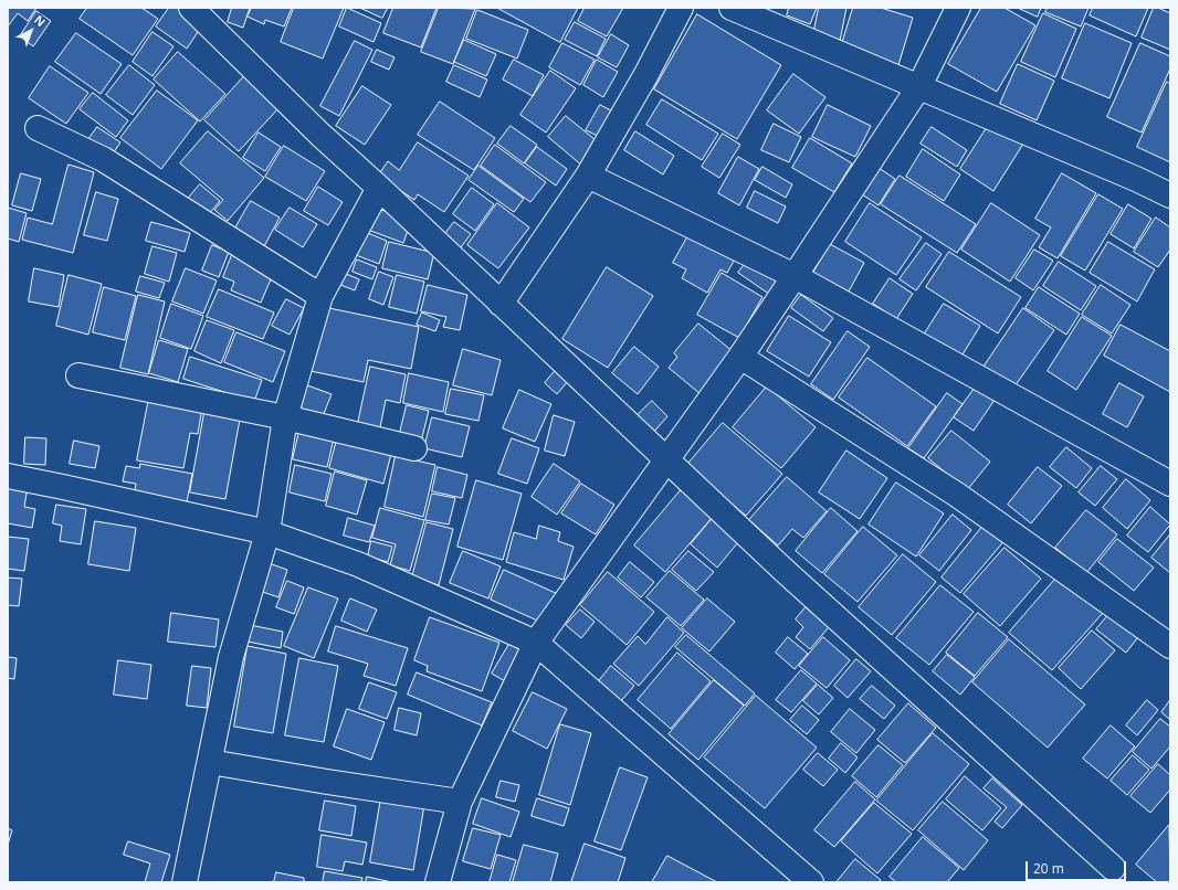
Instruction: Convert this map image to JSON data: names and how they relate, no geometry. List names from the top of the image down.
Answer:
{
  "scale_bar": "20 m",
  "north": "top right"
}
